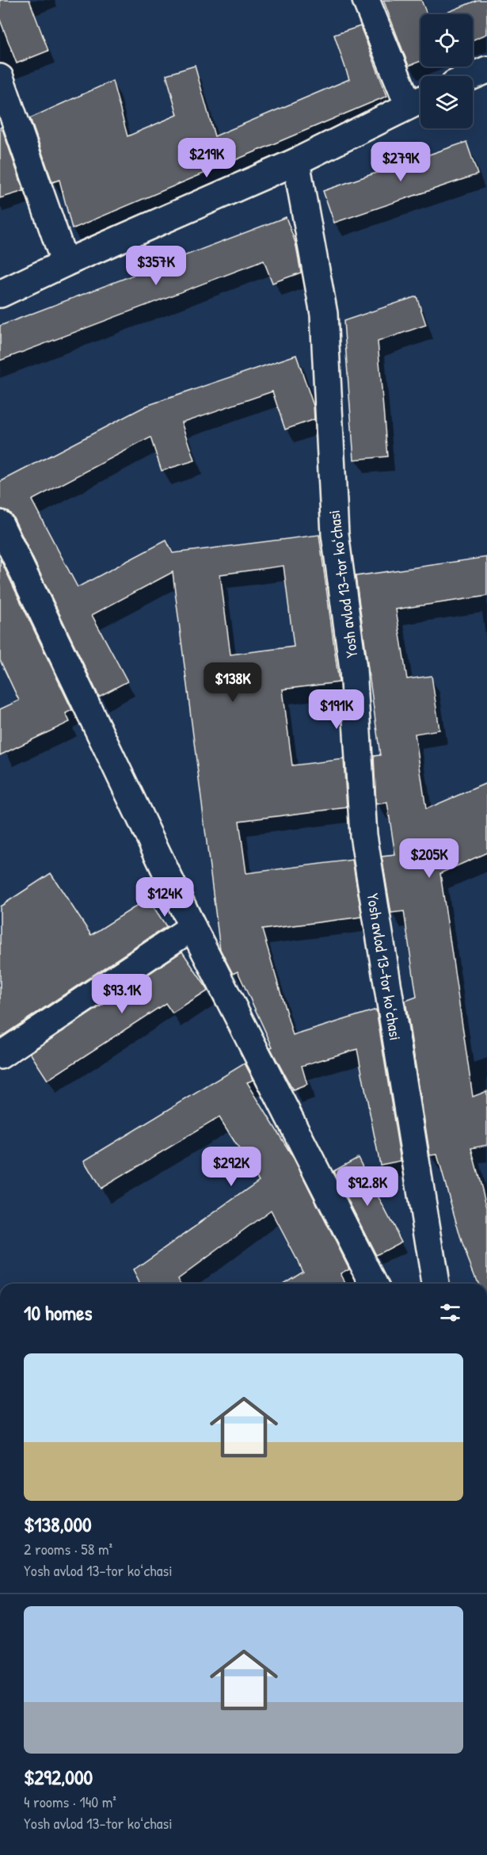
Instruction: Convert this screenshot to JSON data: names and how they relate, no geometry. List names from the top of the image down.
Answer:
{
  "streets": {
    "street": ["Yosh avlod 13-tor koʻchasi"]
  },
  "page": {
    "price": [
      "$219K",
      "$279K",
      "$357K",
      "$138K",
      "$191K",
      "$205K",
      "$124K",
      "$93.1K",
      "$292K",
      "$92.8K"
    ],
    "heading": "10 homes",
    "list": [
      {
        "name": "$138,000",
        "note": "2 rooms · 58 m² · Yosh avlod 13-tor koʻchasi"
      },
      {
        "name": "$292,000",
        "note": "4 rooms · 140 m² · Yosh avlod 13-tor koʻchasi"
      }
    ]
  }
}
